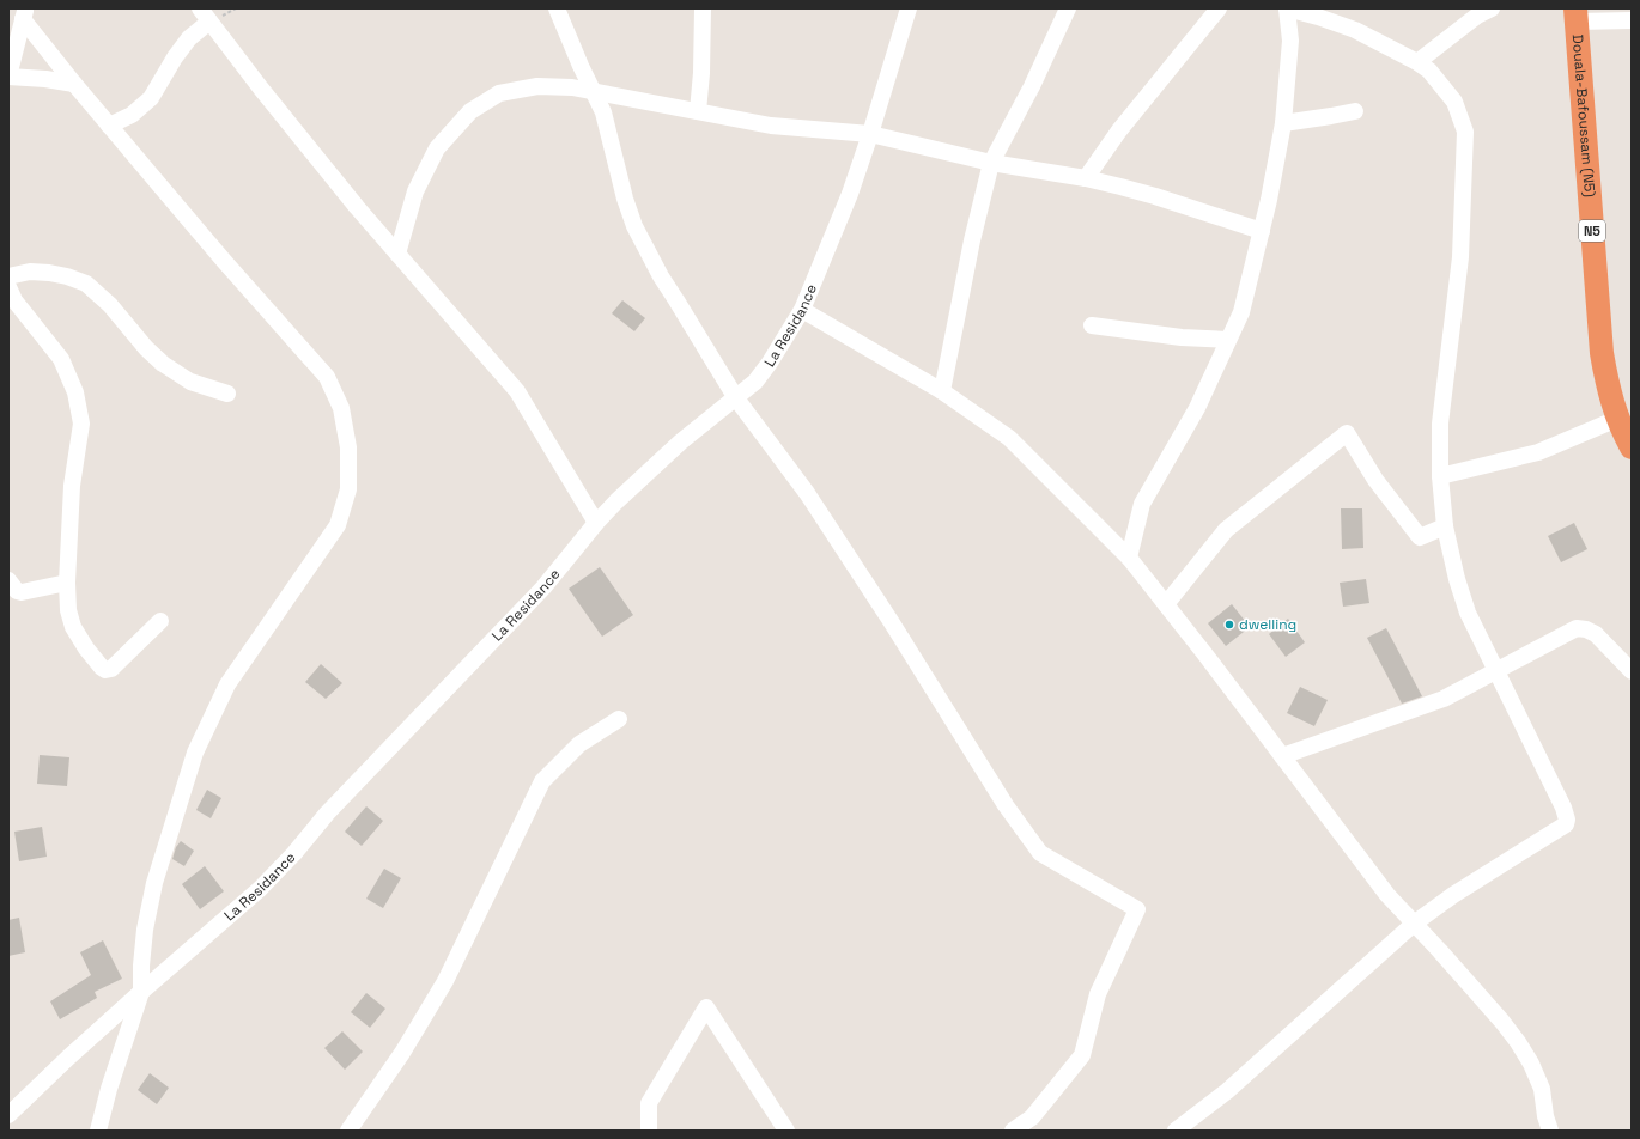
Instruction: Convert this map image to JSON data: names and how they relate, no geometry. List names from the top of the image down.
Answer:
{
  "streets": {
    "highway": ["Douala-Bafoussam (N5)", "N5"],
    "street": ["La Residance"]
  },
  "places": ["dwelling"]
}
